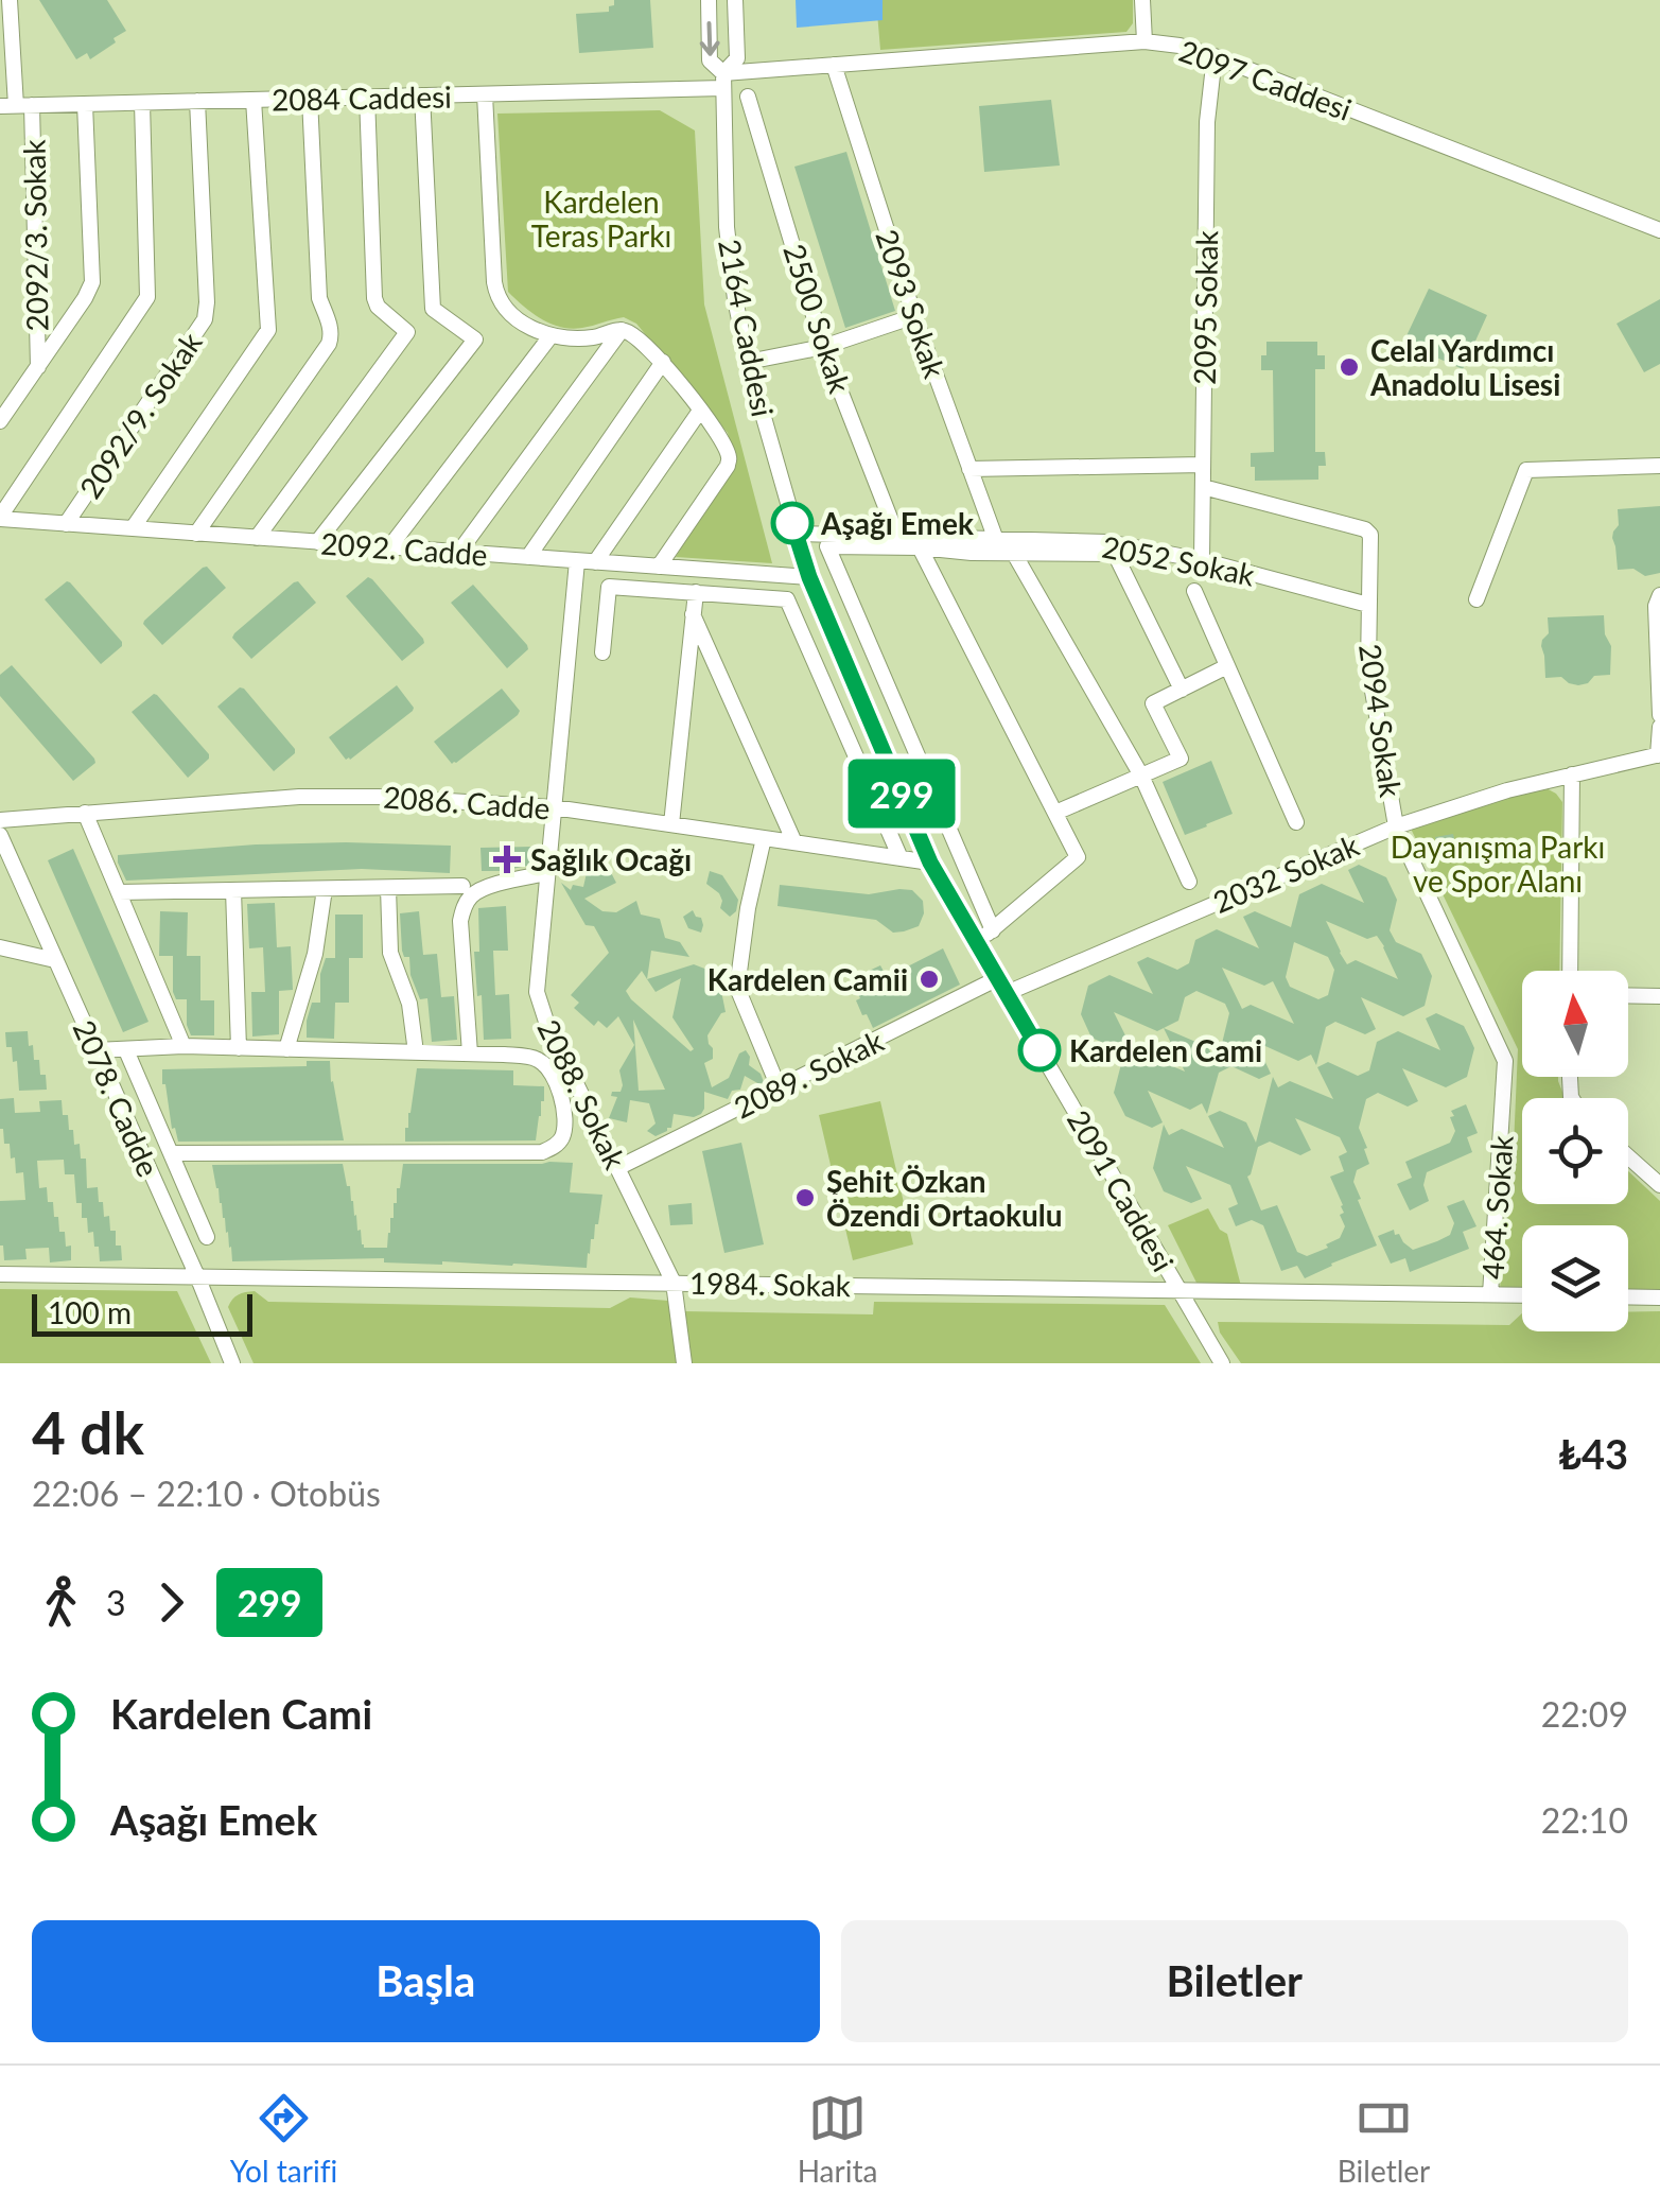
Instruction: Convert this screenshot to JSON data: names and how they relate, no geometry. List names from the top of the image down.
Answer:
{
  "streets": {
    "street": [
      "2097 Caddesi",
      "2084 Caddesi",
      "2092/3. Sokak",
      "2093 Sokak",
      "2095 Sokak",
      "2500 Sokak",
      "2164 Caddesi",
      "2092/9. Sokak",
      "2092. Cadde",
      "2052 Sokak",
      "2094 Sokak",
      "2086. Cadde",
      "2032 Sokak",
      "2089. Sokak",
      "2088. Sokak",
      "2078. Cadde",
      "2091 Caddesi",
      "464. Sokak",
      "1984. Sokak"
    ]
  },
  "crossings": [
    ["2097 Caddesi", "2084 Caddesi"],
    ["2097 Caddesi", "2093 Sokak"],
    ["2097 Caddesi", "2095 Sokak"],
    ["2097 Caddesi", "2164 Caddesi"],
    ["2084 Caddesi", "2092/3. Sokak"],
    ["2084 Caddesi", "2164 Caddesi"],
    ["2084 Caddesi", "2092/9. Sokak"],
    ["2093 Sokak", "2052 Sokak"],
    ["2095 Sokak", "2052 Sokak"],
    ["2095 Sokak", "2094 Sokak"],
    ["2500 Sokak", "2052 Sokak"],
    ["2164 Caddesi", "2092. Cadde"],
    ["2164 Caddesi", "2052 Sokak"],
    ["2164 Caddesi", "2091 Caddesi"],
    ["2092/9. Sokak", "2092. Cadde"],
    ["2092. Cadde", "2088. Sokak"],
    ["2092. Cadde", "2091 Caddesi"],
    ["2052 Sokak", "2094 Sokak"],
    ["2094 Sokak", "2032 Sokak"],
    ["2094 Sokak", "464. Sokak"],
    ["2086. Cadde", "2088. Sokak"],
    ["2086. Cadde", "2091 Caddesi"],
    ["2032 Sokak", "2089. Sokak"],
    ["2032 Sokak", "2091 Caddesi"],
    ["2032 Sokak", "464. Sokak"],
    ["2089. Sokak", "2088. Sokak"],
    ["2089. Sokak", "2091 Caddesi"],
    ["2088. Sokak", "1984. Sokak"],
    ["2078. Cadde", "1984. Sokak"],
    ["2091 Caddesi", "1984. Sokak"],
    ["464. Sokak", "1984. Sokak"]
  ],
  "parks": ["Kardelen Teras Parkı", "Dayanışma Parkı ve Spor Alanı"],
  "places": {
    "other": [
      "Celal Yardımcı Anadolu Lisesi",
      "Aşağı Emek",
      "Kardelen Camii",
      "Kardelen Cami",
      "Şehit Özkan Özendi Ortaokulu"
    ],
    "health": ["Sağlık Ocağı"]
  },
  "lines": ["bus line 299"],
  "scale_bar": "100 m",
  "north": "top",
  "page": {
    "on_map": "299",
    "scale": "100 m",
    "heading": ["4 dk", "22:06 – 22:10 · Otobüs", "₺43"],
    "legs": ["3", "299"],
    "list": [
      {
        "name": "Kardelen Cami",
        "value": "22:09"
      },
      {
        "name": "Aşağı Emek",
        "value": "22:10"
      }
    ],
    "buttons": ["Başla", "Biletler"],
    "tabs": ["Yol tarifi", "Harita", "Biletler"]
  }
}
